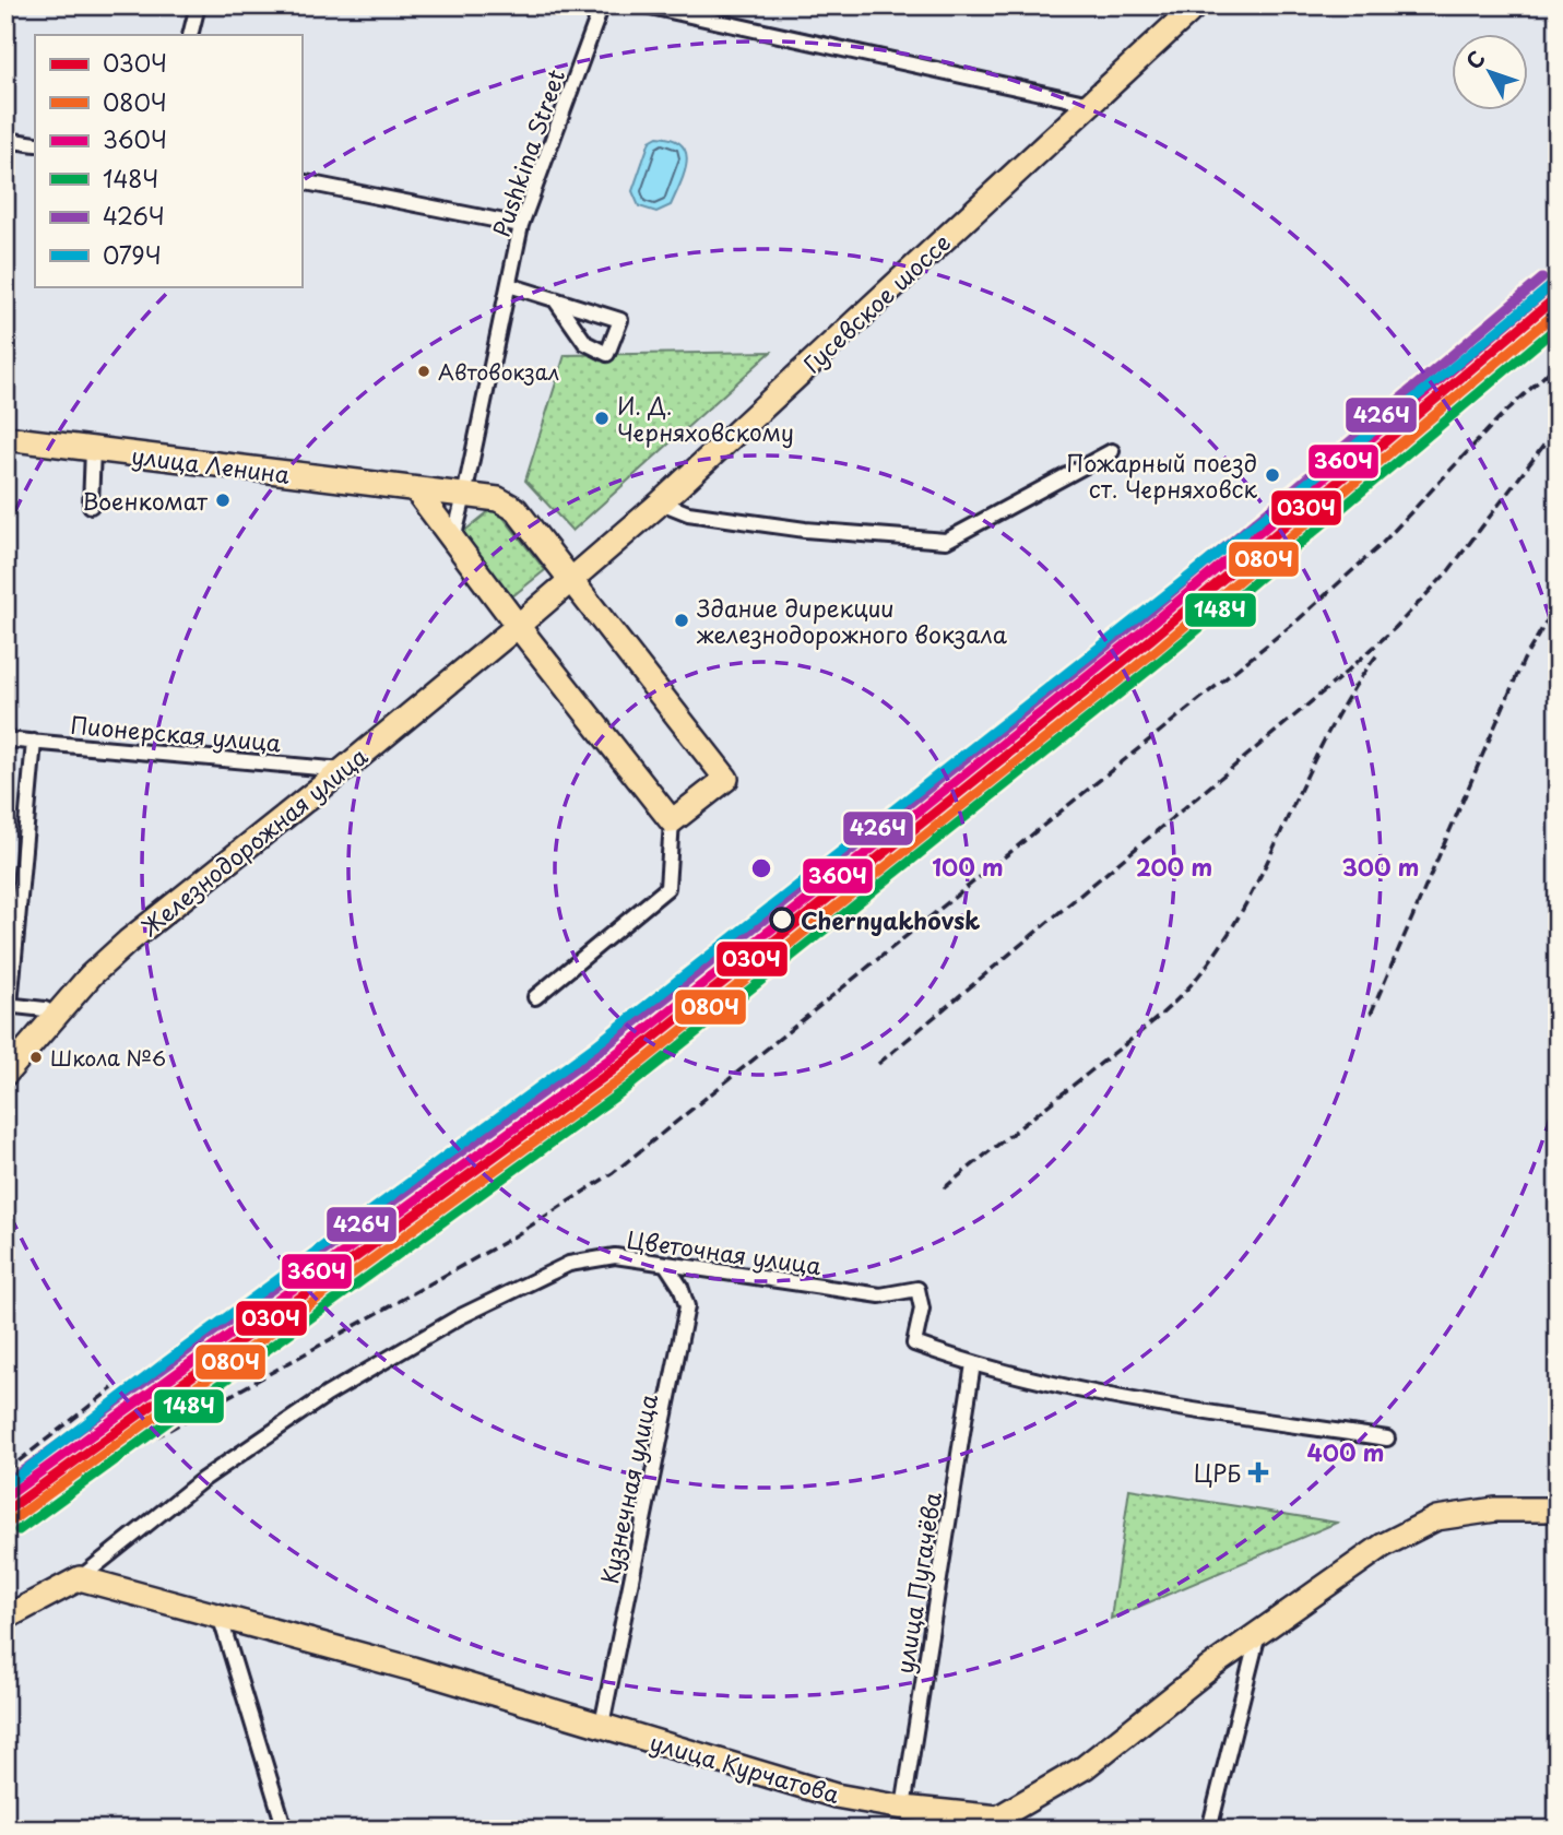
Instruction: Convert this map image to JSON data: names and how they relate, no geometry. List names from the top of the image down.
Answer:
{
  "streets": {
    "main road": [
      "Гусевское шоссе",
      "улица Ленина",
      "Железнодорожная улица",
      "улица Курчатова"
    ],
    "street": [
      "Pushkina Street",
      "Пионерская улица",
      "Цветочная улица",
      "Кузнечная улица",
      "улица Пугачёва"
    ]
  },
  "crossings": [
    ["Pushkina Street", "улица Ленина"],
    ["Гусевское шоссе", "улица Ленина"],
    ["Гусевское шоссе", "Железнодорожная улица"],
    ["Пионерская улица", "Железнодорожная улица"],
    ["Цветочная улица", "Кузнечная улица"],
    ["Цветочная улица", "улица Пугачёва"],
    ["Цветочная улица", "улица Курчатова"],
    ["Кузнечная улица", "улица Курчатова"],
    ["улица Пугачёва", "улица Курчатова"]
  ],
  "places": {
    "other": [
      "Автовокзал",
      "И. Д. Черняховскому",
      "Пожарный поезд ст. Черняховск",
      "Военкомат",
      "Здание дирекции железнодорожного вокзала",
      "Chernyakhovsk",
      "Школа №6"
    ],
    "health": ["ЦРБ"]
  },
  "lines": [
    "transit line 426Ч",
    "transit line 079Ч",
    "transit line 360Ч",
    "transit line 030Ч",
    "transit line 080Ч",
    "transit line 148Ч"
  ],
  "legend": [
    "030Ч",
    "080Ч",
    "360Ч",
    "148Ч",
    "426Ч",
    "079Ч"
  ],
  "north": "top left",
  "rings": [
    "100 m",
    "200 m",
    "300 m",
    "400 m"
  ]
}
